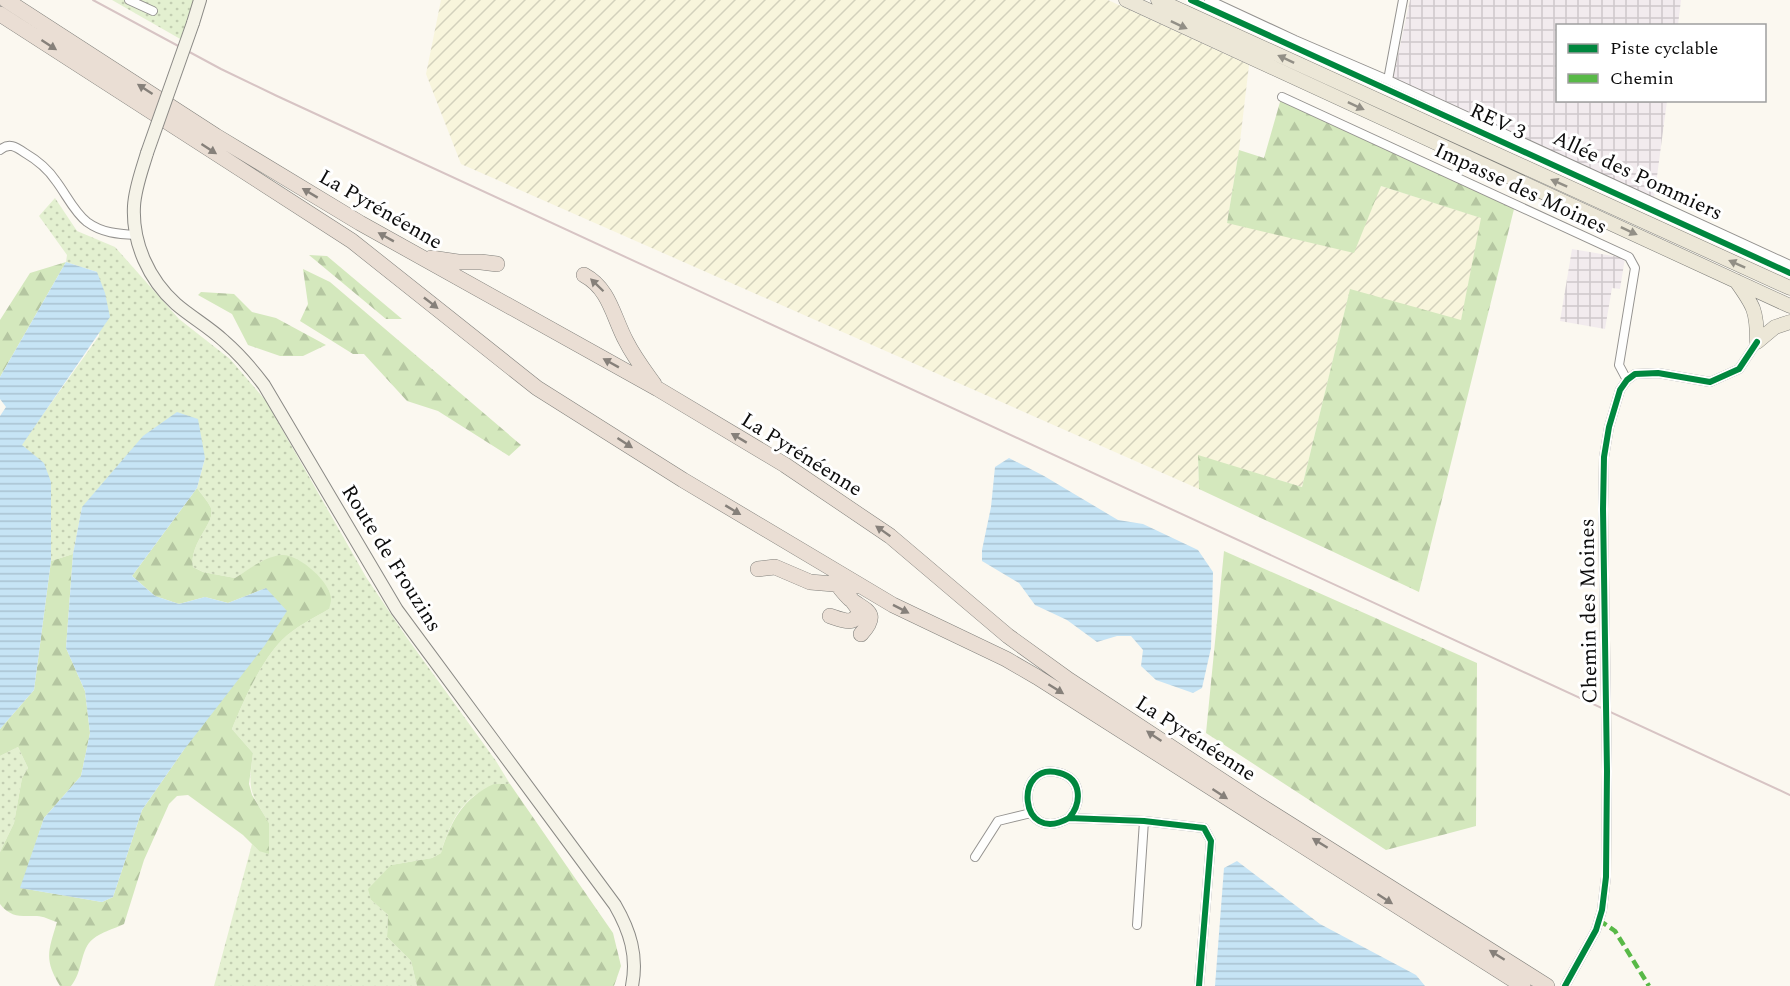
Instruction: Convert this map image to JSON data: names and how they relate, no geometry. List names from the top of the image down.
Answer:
{
  "streets": {
    "highway": ["La Pyrénéenne"],
    "main road": ["Route de Frouzins"],
    "street": ["Allée des Pommiers", "Impasse des Moines", "Chemin des Moines"],
    "cycle path": ["REV 3"]
  },
  "crossings": [
    ["Impasse des Moines", "Chemin des Moines"]
  ],
  "legend": ["Piste cyclable", "Chemin"]
}
